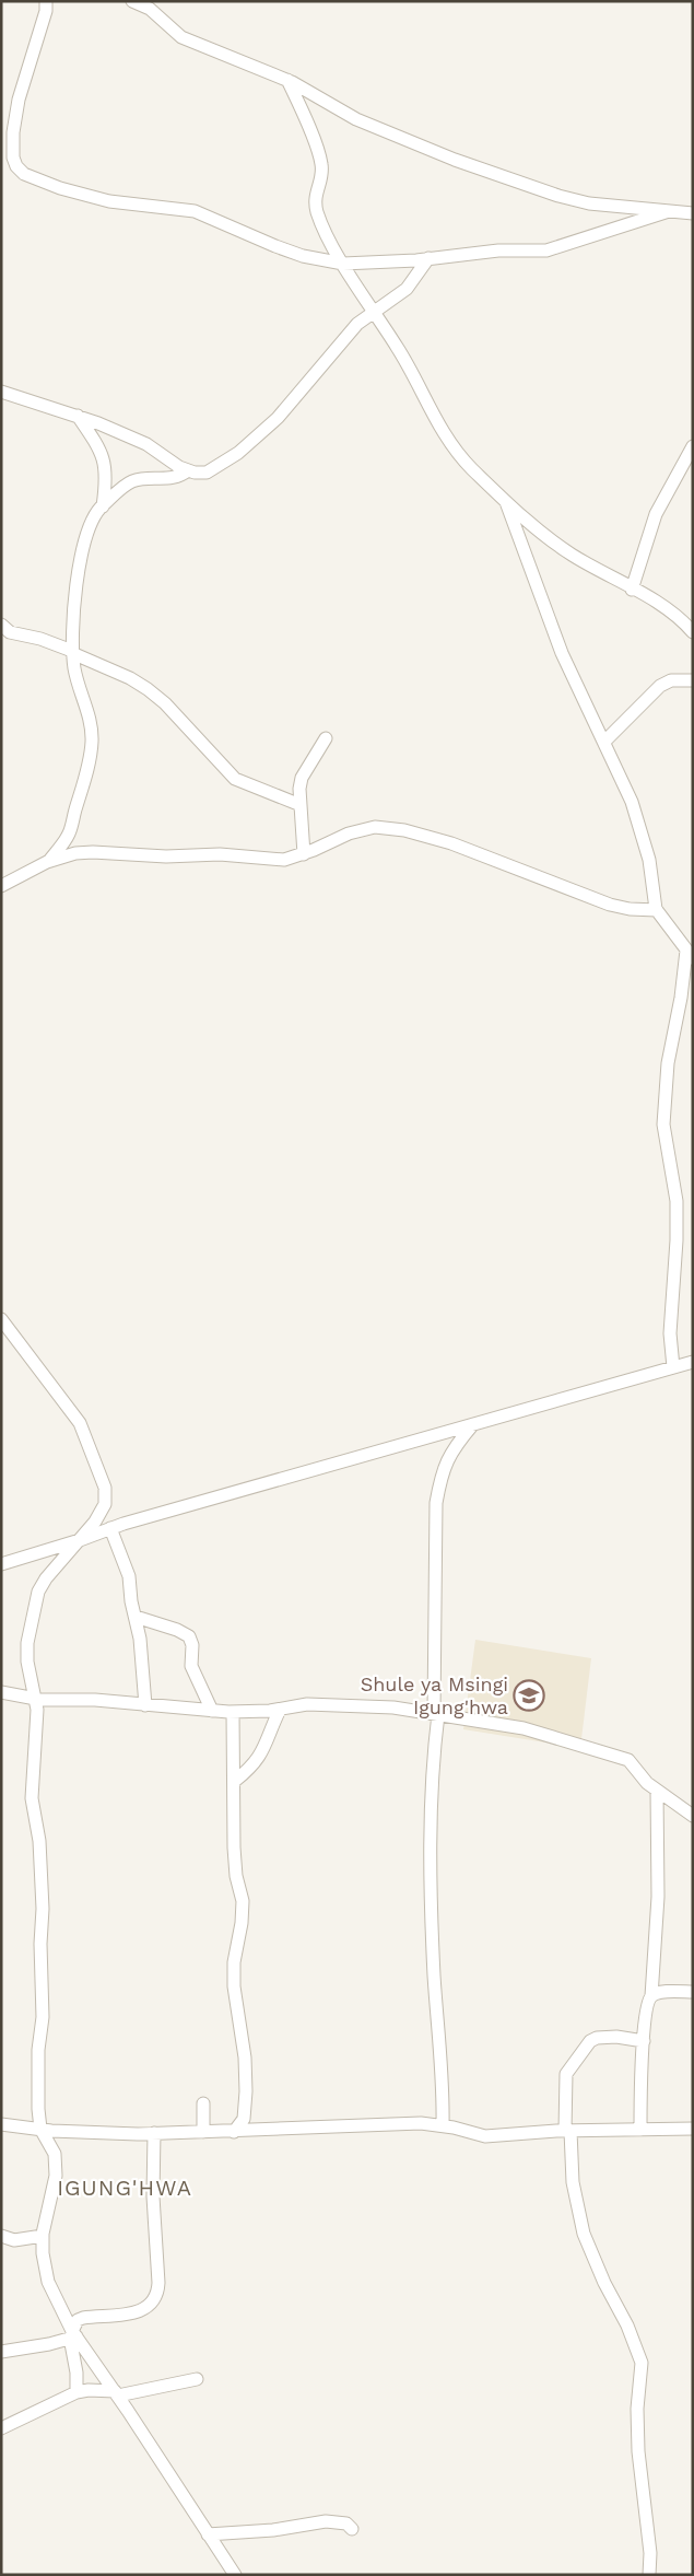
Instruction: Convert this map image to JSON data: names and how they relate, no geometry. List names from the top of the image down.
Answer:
{
  "districts": ["IGUNG'HWA"],
  "places": {
    "school or university": ["Shule ya Msingi Igung'hwa"]
  }
}
